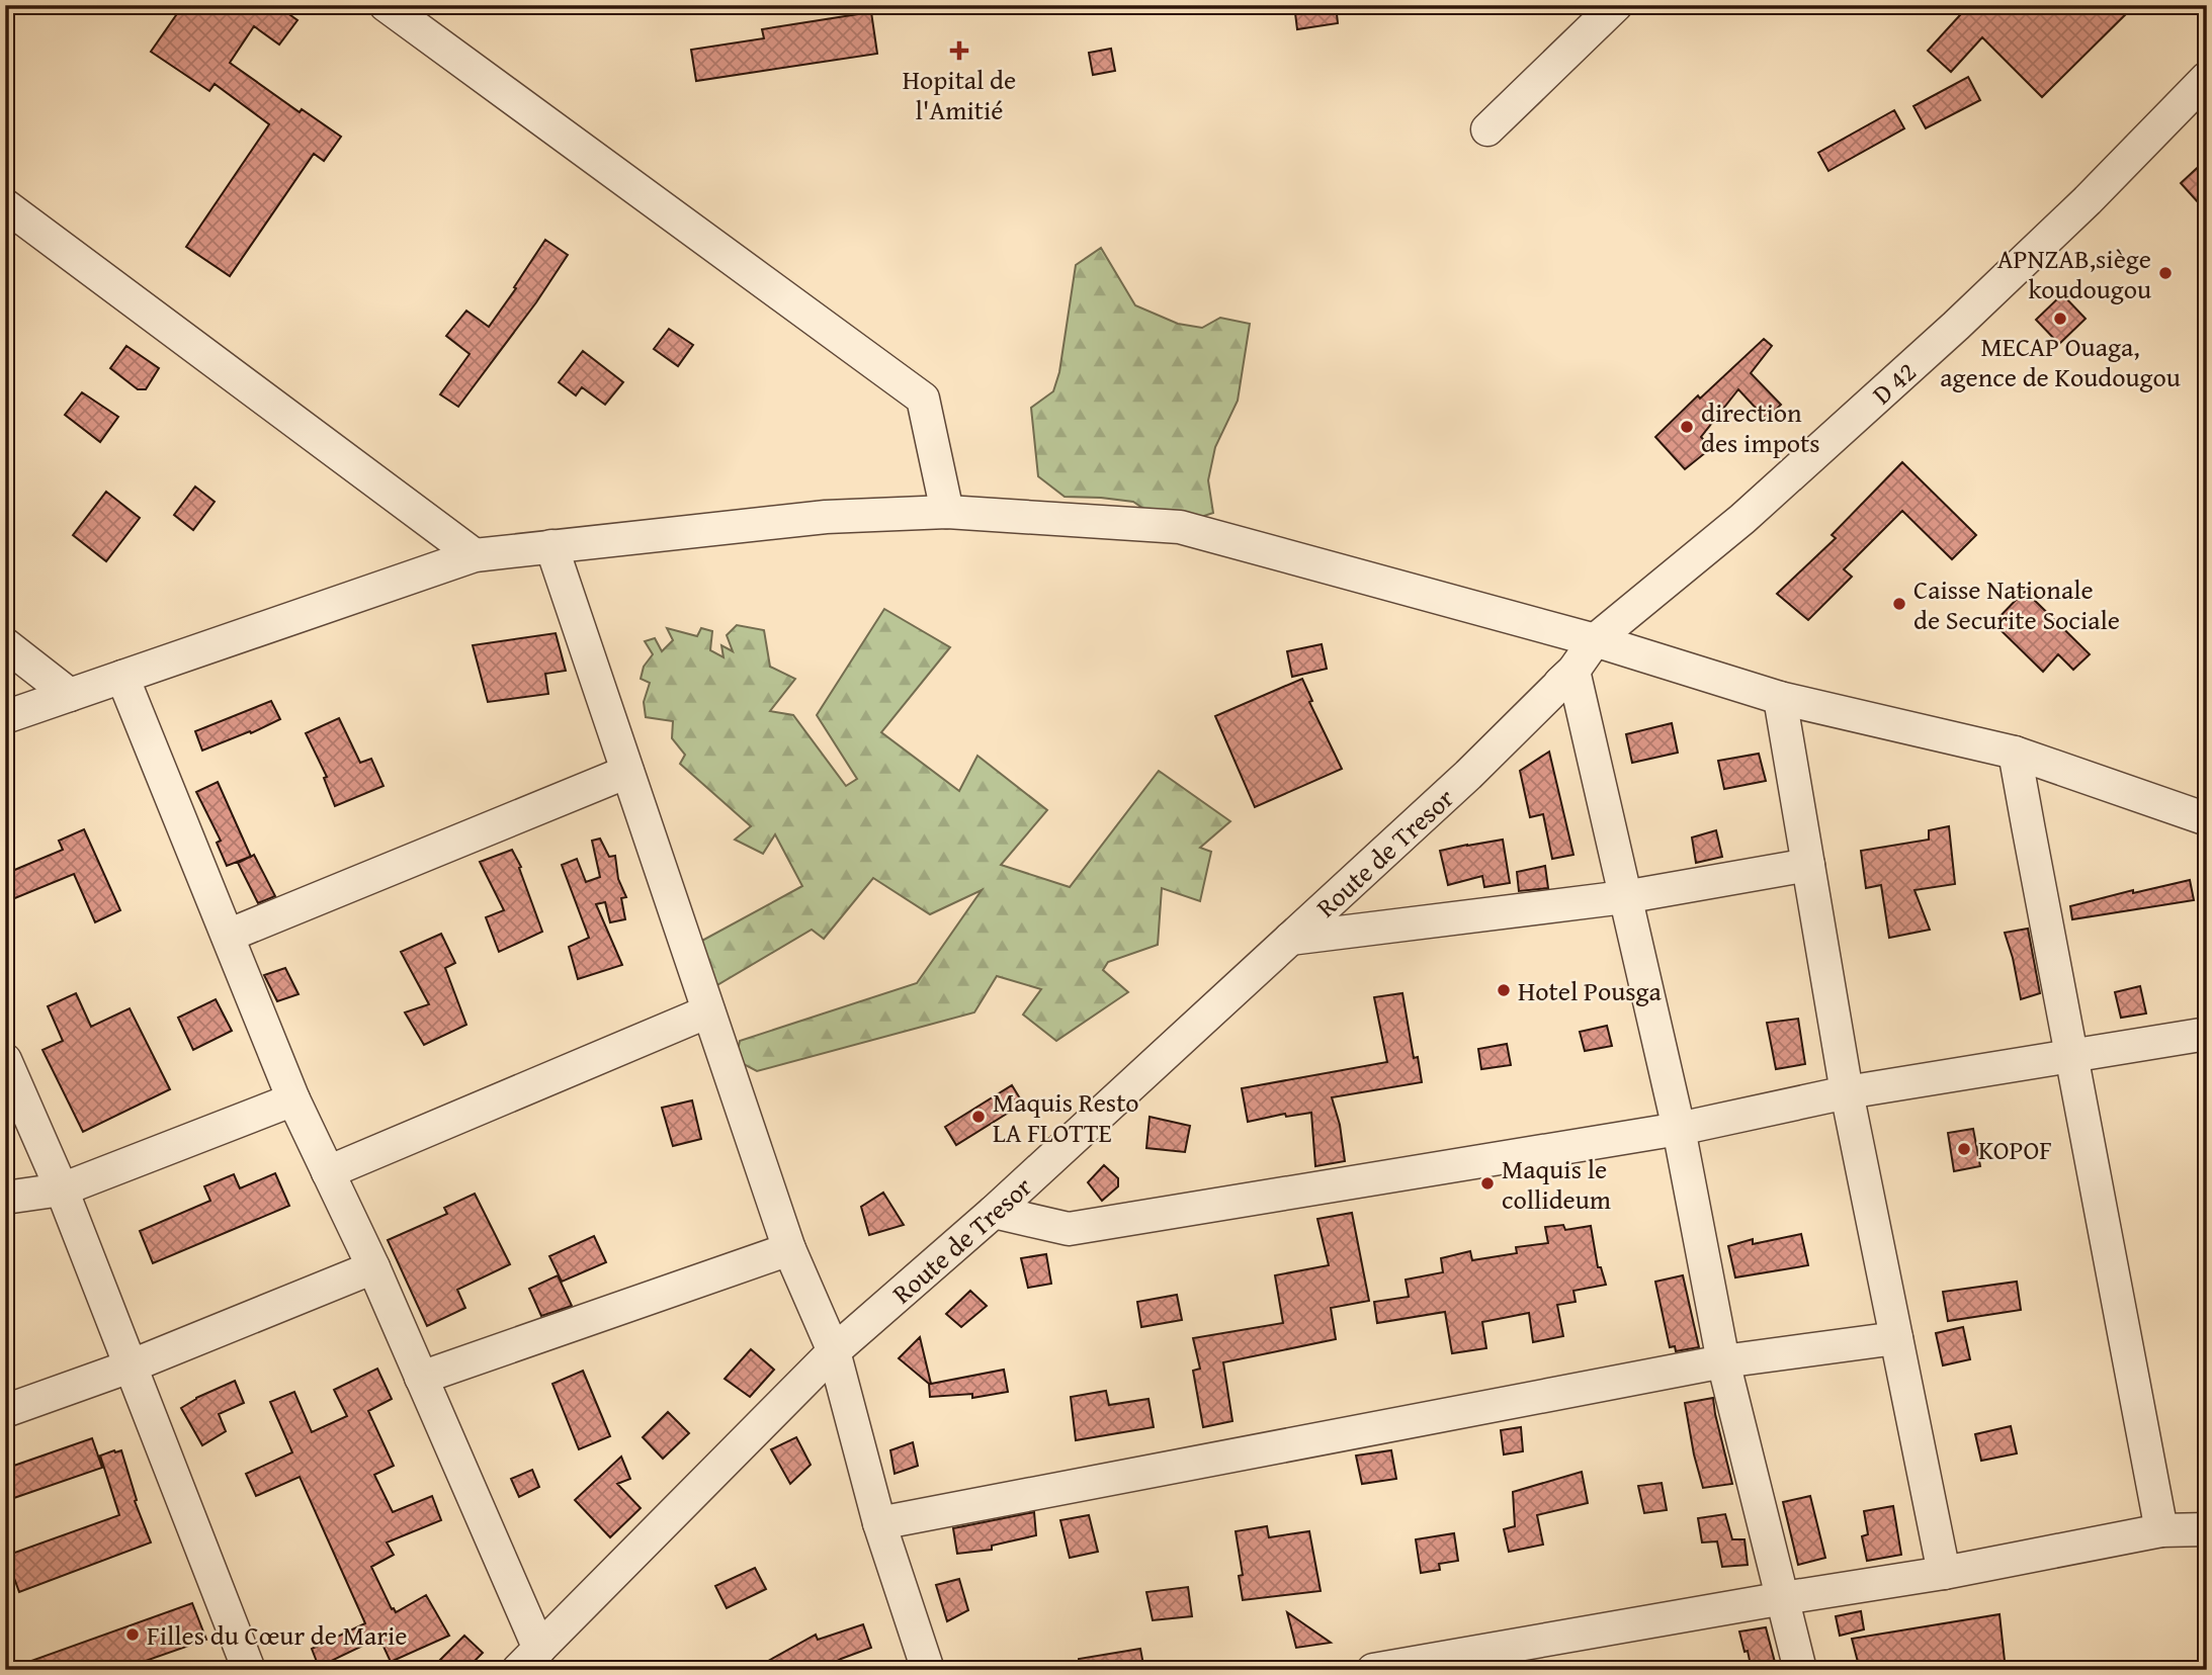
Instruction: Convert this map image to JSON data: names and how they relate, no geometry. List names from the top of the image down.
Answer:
{
  "streets": {
    "street": ["D 42", "Route de Tresor"]
  },
  "crossings": [
    ["D 42", "Route de Tresor"]
  ],
  "places": {
    "health": ["Hopital de l'Amitié"],
    "other": [
      "APNZAB,siège koudougou",
      "MECAP Ouaga, agence de Koudougou",
      "direction des impots",
      "Caisse Nationale de Securite Sociale",
      "Hotel Pousga",
      "Maquis Resto LA FLOTTE",
      "KOPOF",
      "Maquis le collideum",
      "Filles du Cœur de Marie"
    ]
  }
}
